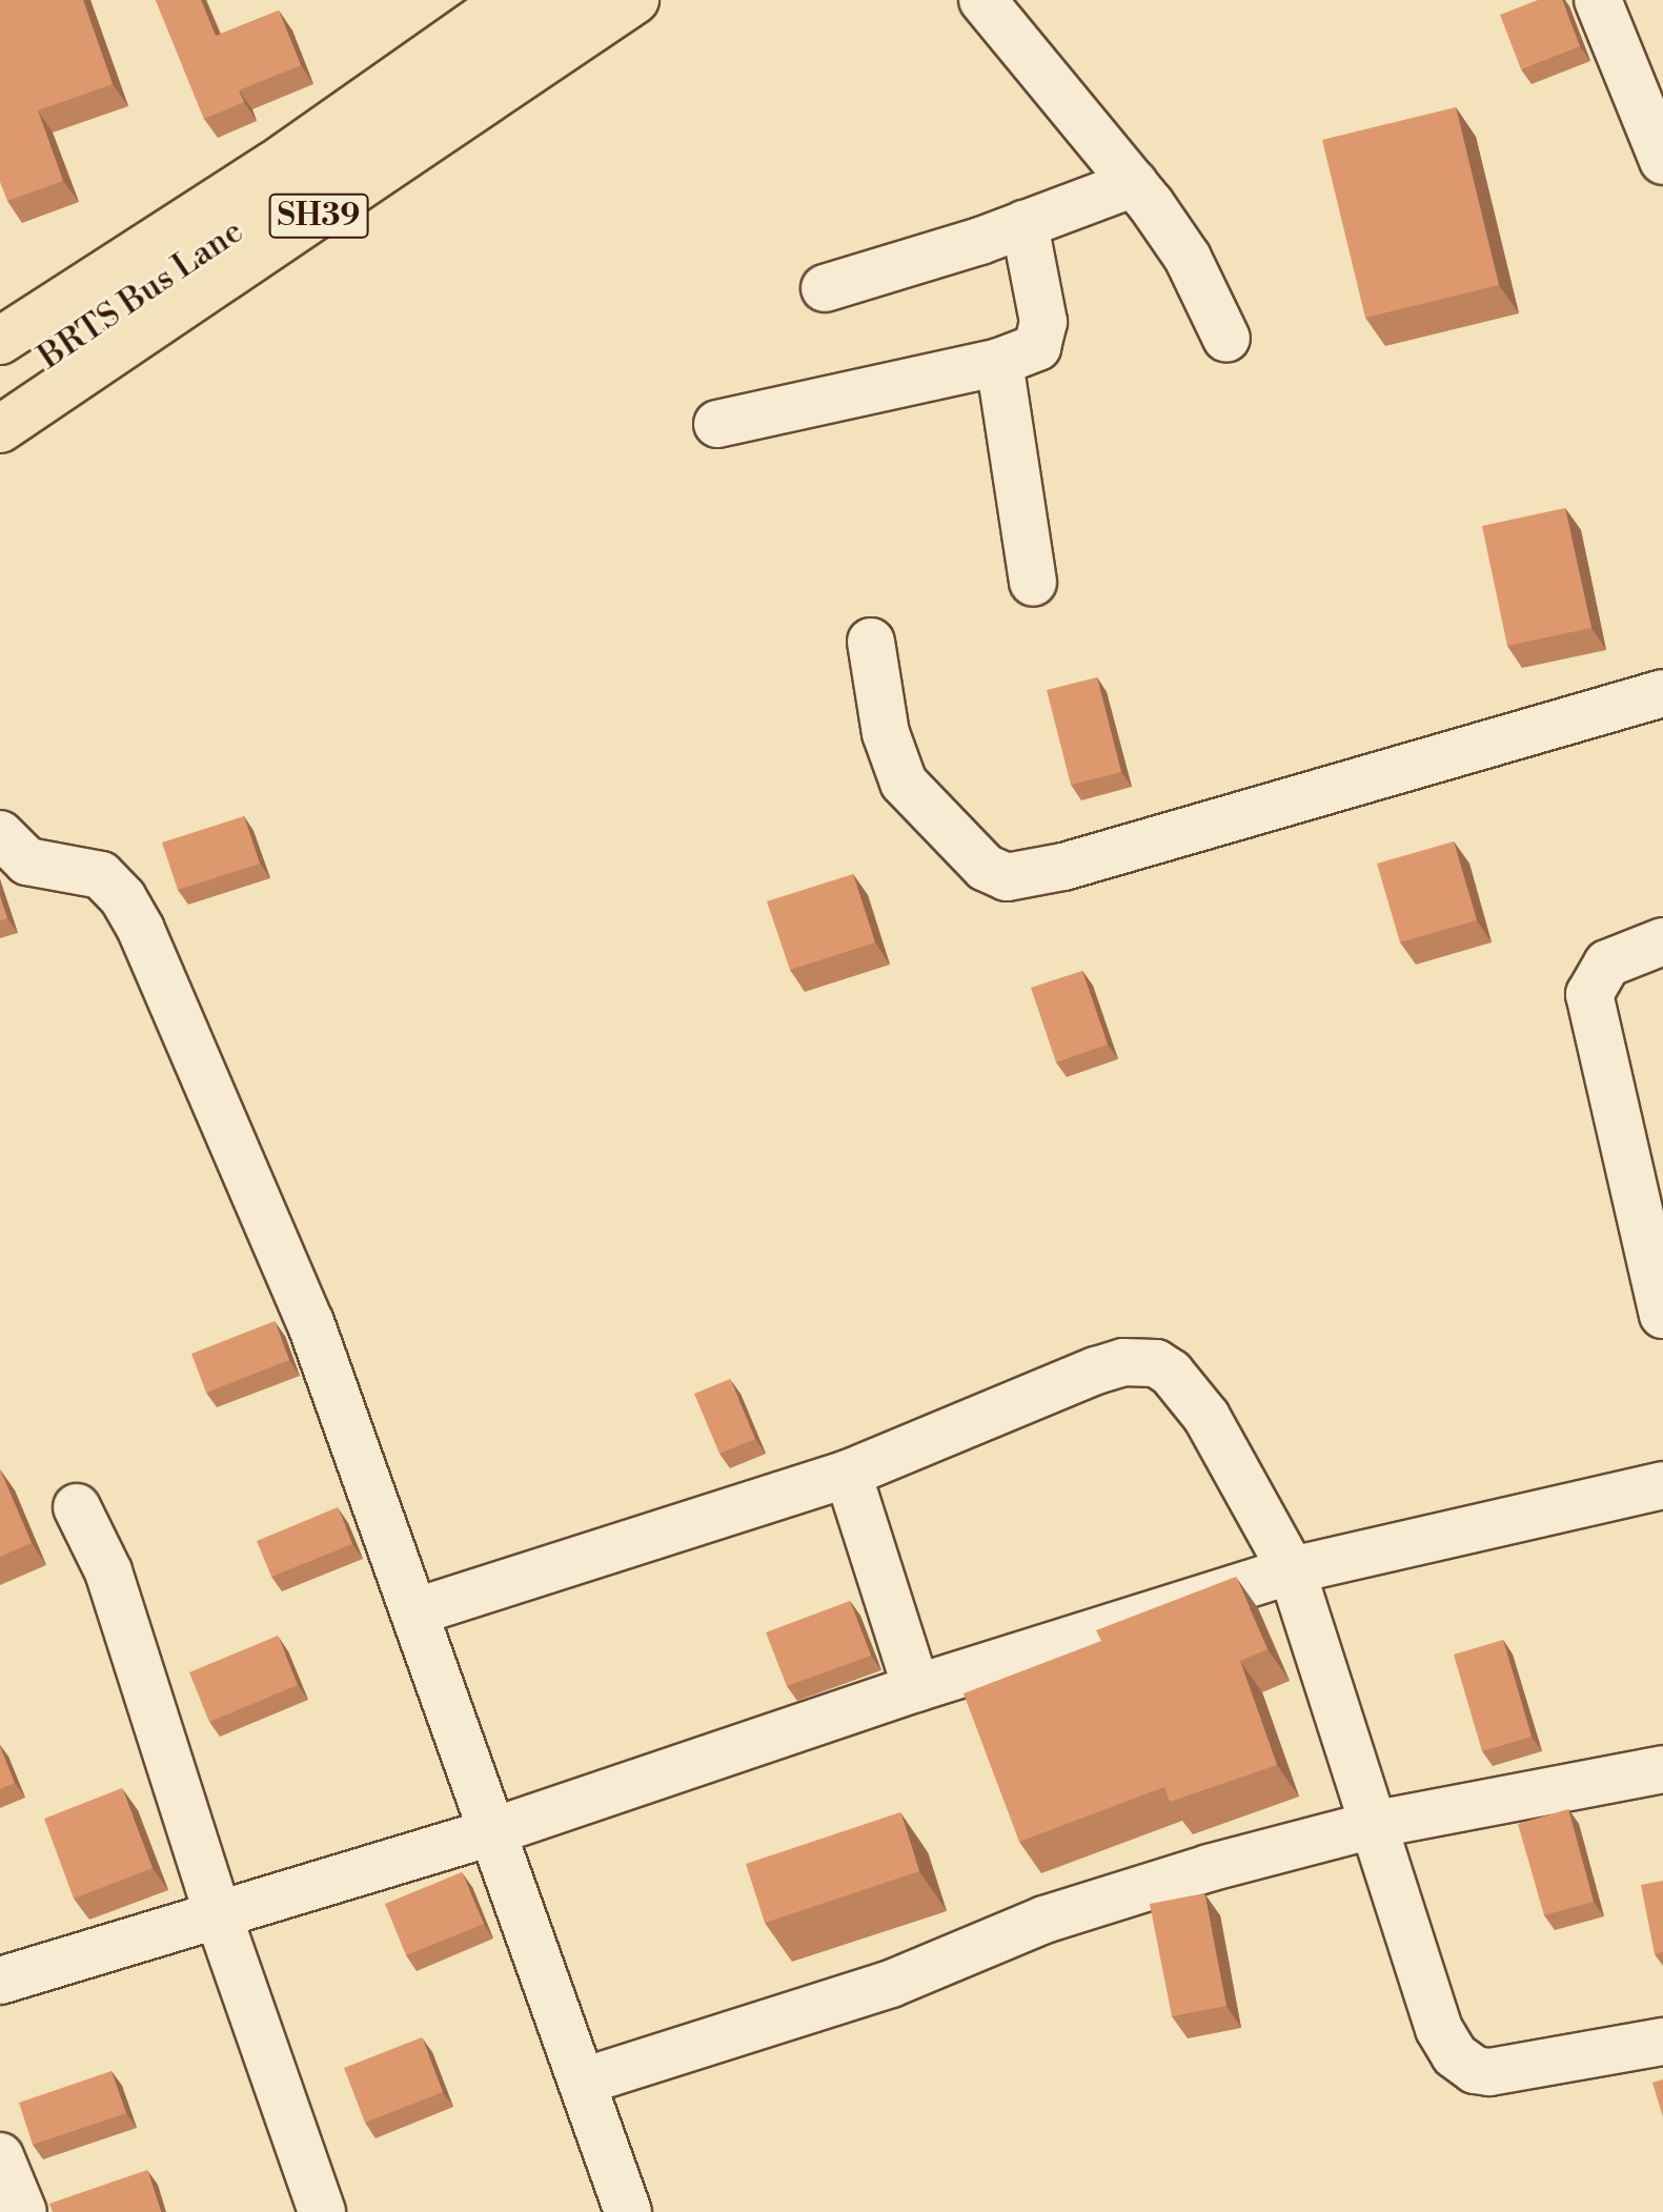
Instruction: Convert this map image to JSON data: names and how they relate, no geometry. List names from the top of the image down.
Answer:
{
  "streets": {
    "main road": ["SH39", "BRTS Bus Lane"]
  }
}
